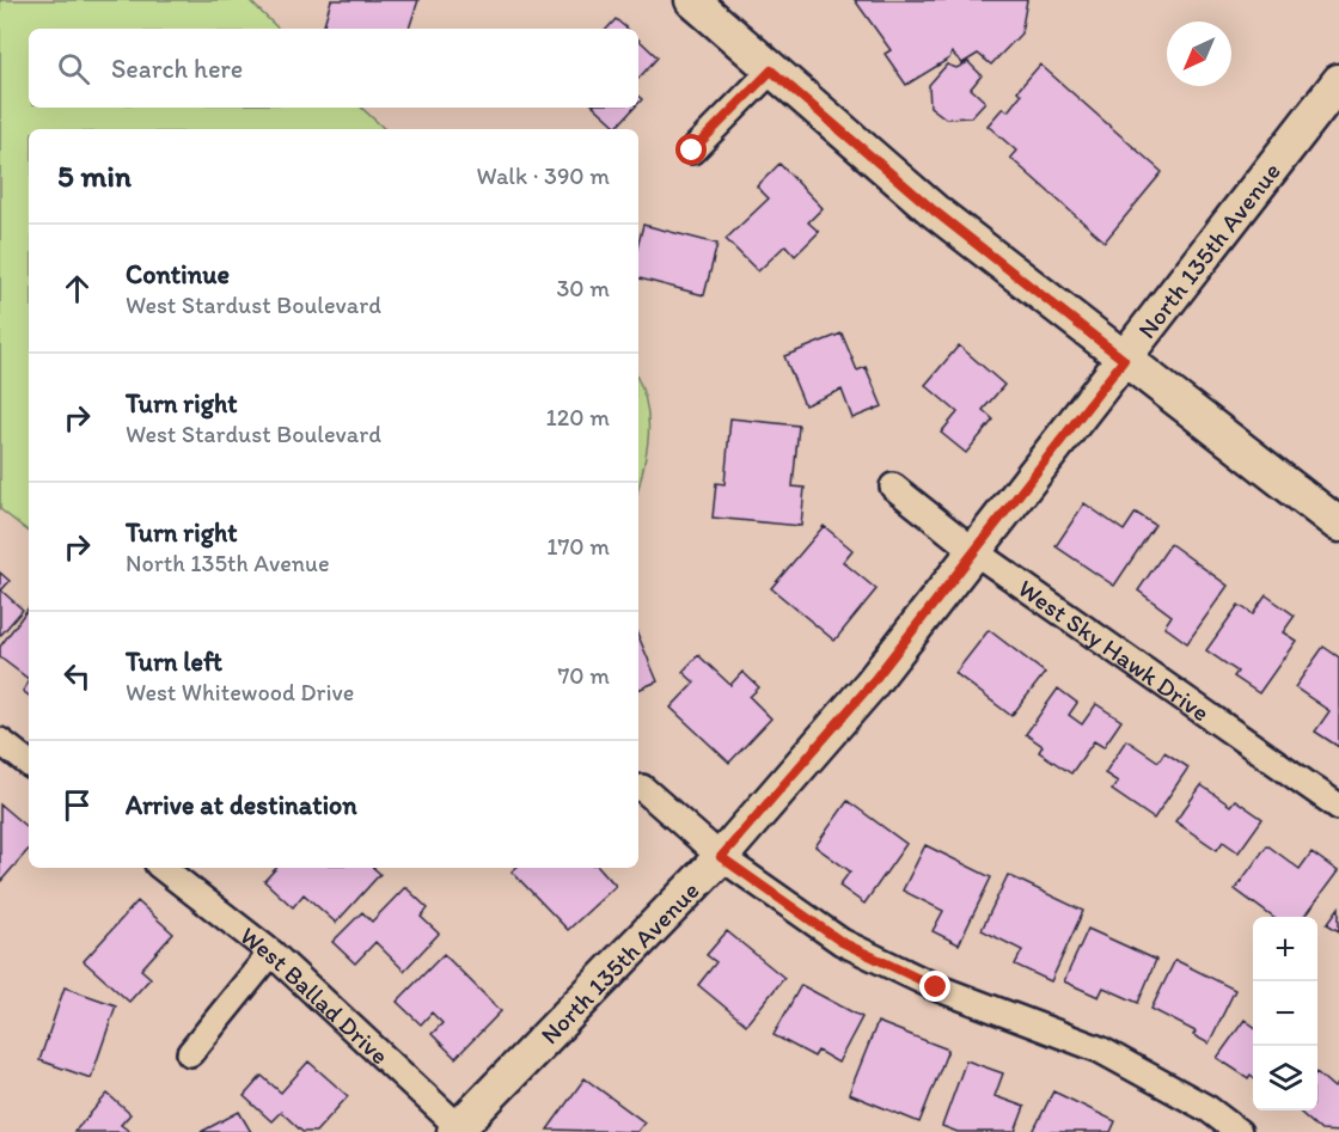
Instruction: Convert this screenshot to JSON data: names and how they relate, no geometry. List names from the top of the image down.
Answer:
{
  "streets": {
    "street": ["North 135th Avenue", "West Sky Hawk Drive", "West Ballad Drive"]
  },
  "crossings": [
    ["North 135th Avenue", "West Sky Hawk Drive"],
    ["North 135th Avenue", "West Ballad Drive"]
  ],
  "north": "bottom left",
  "page": {
    "search": "Search here",
    "heading": ["5 min", "Walk · 390 m"],
    "list": [
      ["Continue", "West Stardust Boulevard", "30 m"],
      ["Turn right", "West Stardust Boulevard", "120 m"],
      ["Turn right", "North 135th Avenue", "170 m"],
      ["Turn left", "West Whitewood Drive", "70 m"],
      "Arrive at destination"
    ],
    "map_buttons": ["+", "−"]
  }
}
